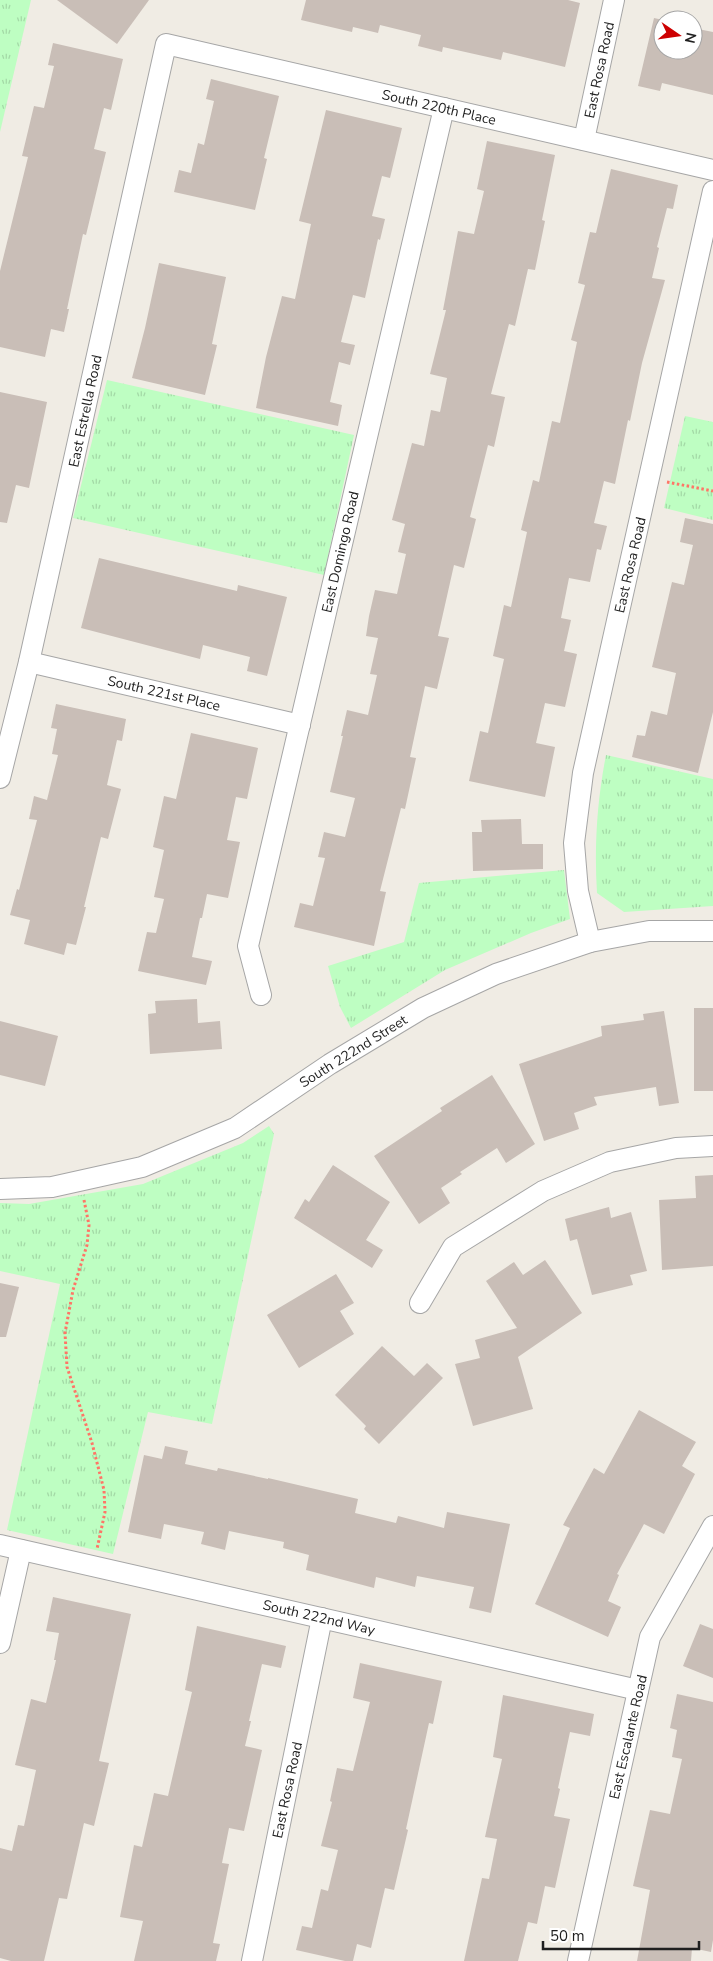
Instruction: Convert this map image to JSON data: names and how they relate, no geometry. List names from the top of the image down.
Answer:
{
  "streets": {
    "street": [
      "East Rosa Road",
      "South 220th Place",
      "East Estrella Road",
      "East Domingo Road",
      "South 221st Place",
      "South 222nd Street",
      "South 222nd Way",
      "East Escalante Road"
    ]
  },
  "crossings": [
    ["East Rosa Road", "South 220th Place"],
    ["East Rosa Road", "South 222nd Street"],
    ["East Rosa Road", "South 222nd Way"],
    ["South 220th Place", "East Estrella Road"],
    ["South 220th Place", "East Domingo Road"],
    ["East Estrella Road", "South 221st Place"],
    ["East Domingo Road", "South 221st Place"],
    ["South 222nd Way", "East Escalante Road"]
  ],
  "scale_bar": "50 m",
  "north": "right"
}
